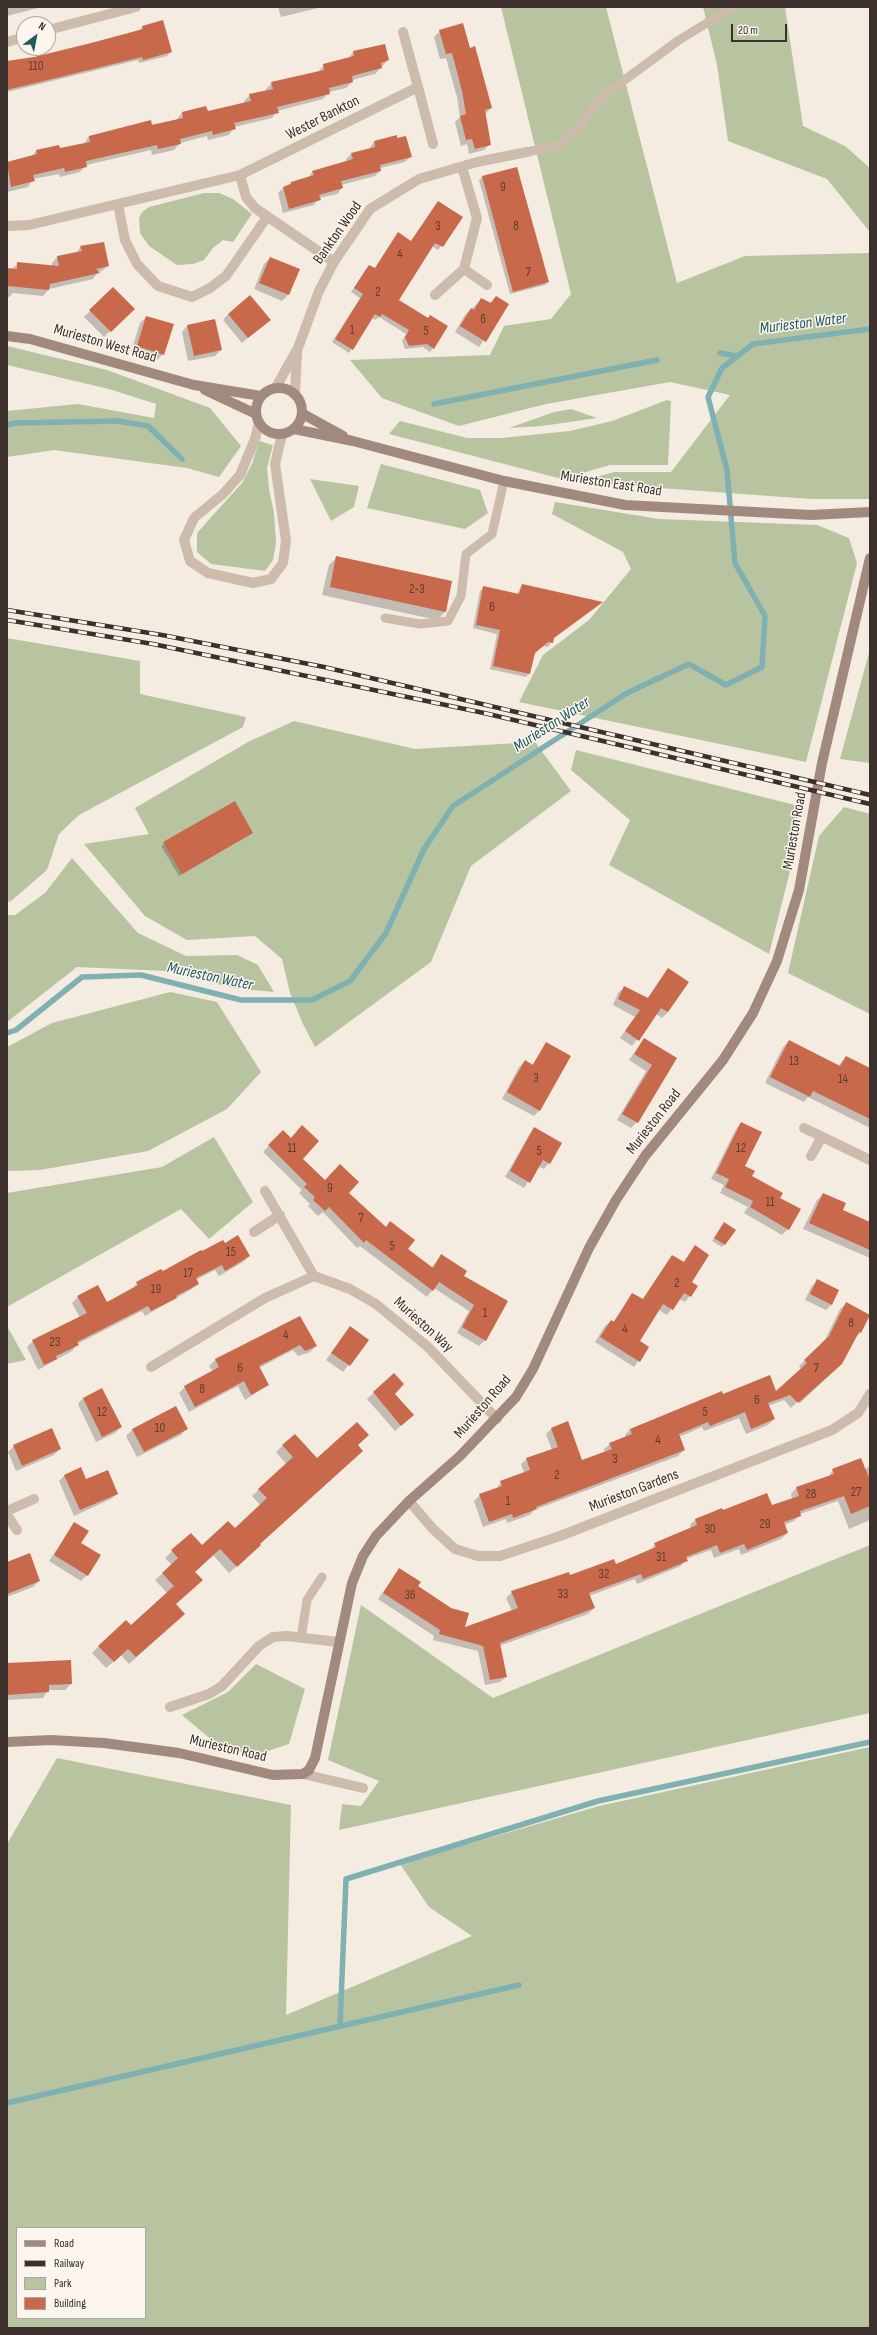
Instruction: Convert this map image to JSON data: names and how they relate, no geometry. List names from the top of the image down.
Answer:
{
  "streets": {
    "street": [
      "Wester Bankton",
      "Bankton Wood",
      "Murieston West Road",
      "Murieston East Road",
      "Murieston Road",
      "Murieston Way",
      "Murieston Gardens"
    ]
  },
  "crossings": [
    ["Murieston West Road", "Murieston East Road"],
    ["Murieston Road", "Murieston Way"],
    ["Murieston Road", "Murieston Gardens"]
  ],
  "water": ["Murieston Water"],
  "house_numbers": [
    "110",
    "9",
    "3",
    "8",
    "4",
    "7",
    "2",
    "6",
    "1",
    "5",
    "2-3",
    "6",
    "13",
    "3",
    "14",
    "11",
    "12",
    "5",
    "9",
    "11",
    "7",
    "5",
    "15",
    "17",
    "2",
    "19",
    "1",
    "8",
    "4",
    "4",
    "23",
    "6",
    "7",
    "8",
    "6",
    "12",
    "5",
    "10",
    "4",
    "3",
    "2",
    "27",
    "28",
    "1",
    "29",
    "30",
    "31",
    "32",
    "33",
    "36"
  ],
  "legend": [
    "Road",
    "Railway",
    "Park",
    "Building"
  ],
  "scale_bar": "20 m",
  "north": "top right"
}
